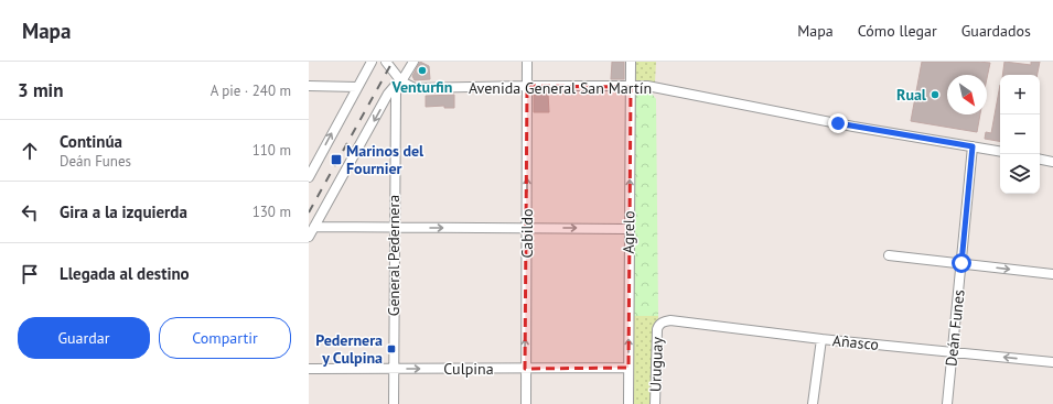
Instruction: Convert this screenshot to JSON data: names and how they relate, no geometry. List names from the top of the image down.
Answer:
{
  "streets": {
    "street": [
      "Avenida General San Martín",
      "Agrelo",
      "Cabildo",
      "General Pedernera",
      "Deán Funes",
      "Añasco",
      "Uruguay",
      "Culpina"
    ]
  },
  "crossings": [
    ["Avenida General San Martín", "Agrelo"],
    ["Avenida General San Martín", "Cabildo"],
    ["Avenida General San Martín", "General Pedernera"],
    ["Avenida General San Martín", "Deán Funes"],
    ["Agrelo", "Culpina"],
    ["Cabildo", "Culpina"],
    ["General Pedernera", "Culpina"],
    ["Deán Funes", "Añasco"],
    ["Añasco", "Uruguay"]
  ],
  "one_way": ["Agrelo", "Cabildo", "Culpina"],
  "places": {
    "other": ["Venturfin", "Rual"],
    "transit": ["Marinos del Fournier", "Pedernera y Culpina"]
  },
  "north": "bottom right",
  "page": {
    "header": "Mapa",
    "nav": ["Mapa", "Cómo llegar", "Guardados"],
    "heading": ["3 min", "A pie · 240 m"],
    "map_buttons": ["+", "−"],
    "list": [
      ["Continúa", "Deán Funes", "110 m"],
      ["Gira a la izquierda", "130 m"],
      "Llegada al destino"
    ],
    "buttons": ["Guardar", "Compartir"]
  }
}
